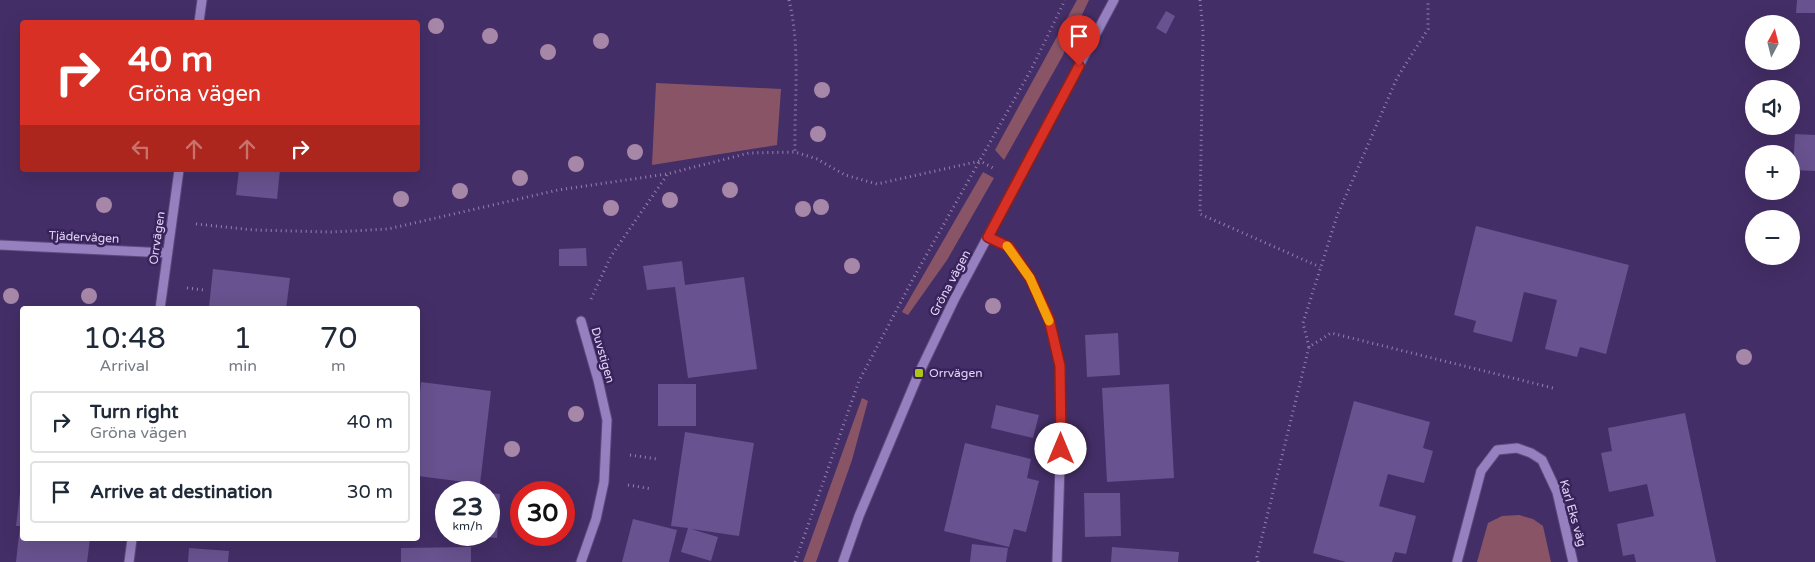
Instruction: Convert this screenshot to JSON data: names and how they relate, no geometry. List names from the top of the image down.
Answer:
{
  "streets": {
    "street": [
      "Tjädervägen",
      "Orrvägen",
      "Gröna vägen",
      "Duvstigen",
      "Karl Eks väg"
    ]
  },
  "crossings": [
    ["Tjädervägen", "Orrvägen"]
  ],
  "places": {
    "transit": ["Orrvägen"]
  },
  "north": "top",
  "page": {
    "map_buttons": ["+", "−"],
    "turn": ["40 m", "Gröna vägen"],
    "eta": [
      "10:48",
      "Arrival",
      "1",
      "min",
      "70",
      "m"
    ],
    "list": [
      {
        "name": "Turn right",
        "note": "Gröna vägen",
        "value": "40 m"
      },
      {
        "name": "Arrive at destination",
        "value": "30 m"
      }
    ],
    "speed": "23 km/h",
    "limit": "30"
  }
}
